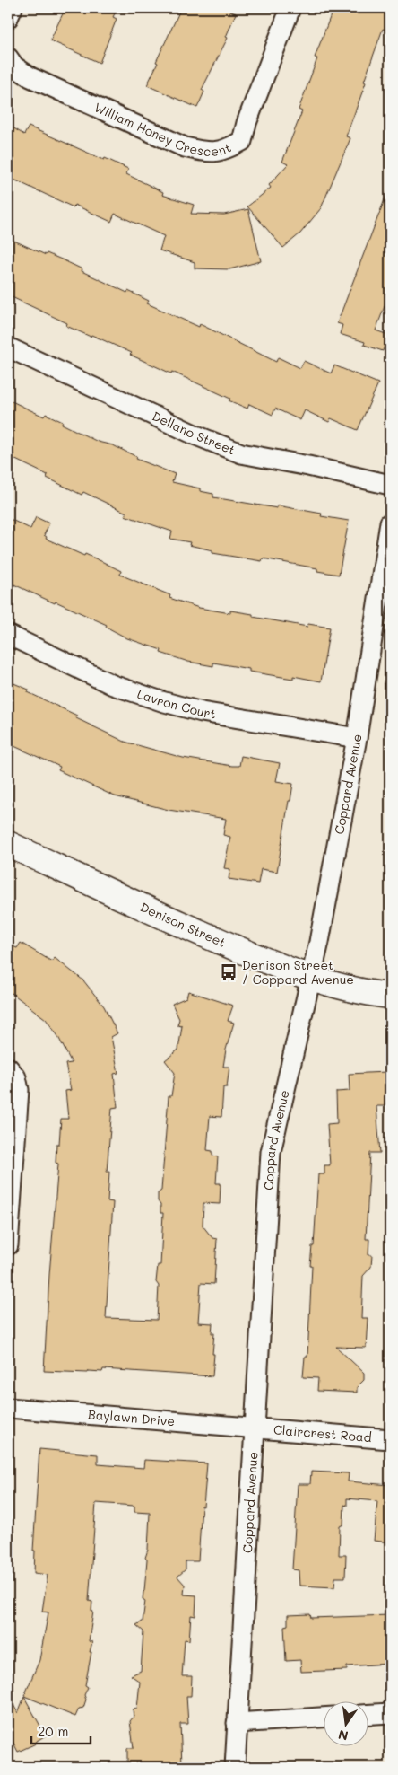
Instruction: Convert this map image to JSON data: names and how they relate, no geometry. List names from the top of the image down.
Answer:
{
  "streets": {
    "street": [
      "William Honey Crescent",
      "Dellano Street",
      "Lavron Court",
      "Coppard Avenue",
      "Denison Street",
      "Baylawn Drive",
      "Claircrest Road"
    ]
  },
  "crossings": [
    ["Lavron Court", "Coppard Avenue"],
    ["Coppard Avenue", "Denison Street"],
    ["Coppard Avenue", "Baylawn Drive"],
    ["Coppard Avenue", "Claircrest Road"],
    ["Baylawn Drive", "Claircrest Road"]
  ],
  "places": {
    "bus stop": ["Denison Street / Coppard Avenue"]
  },
  "scale_bar": "20 m",
  "north": "bottom"
}
